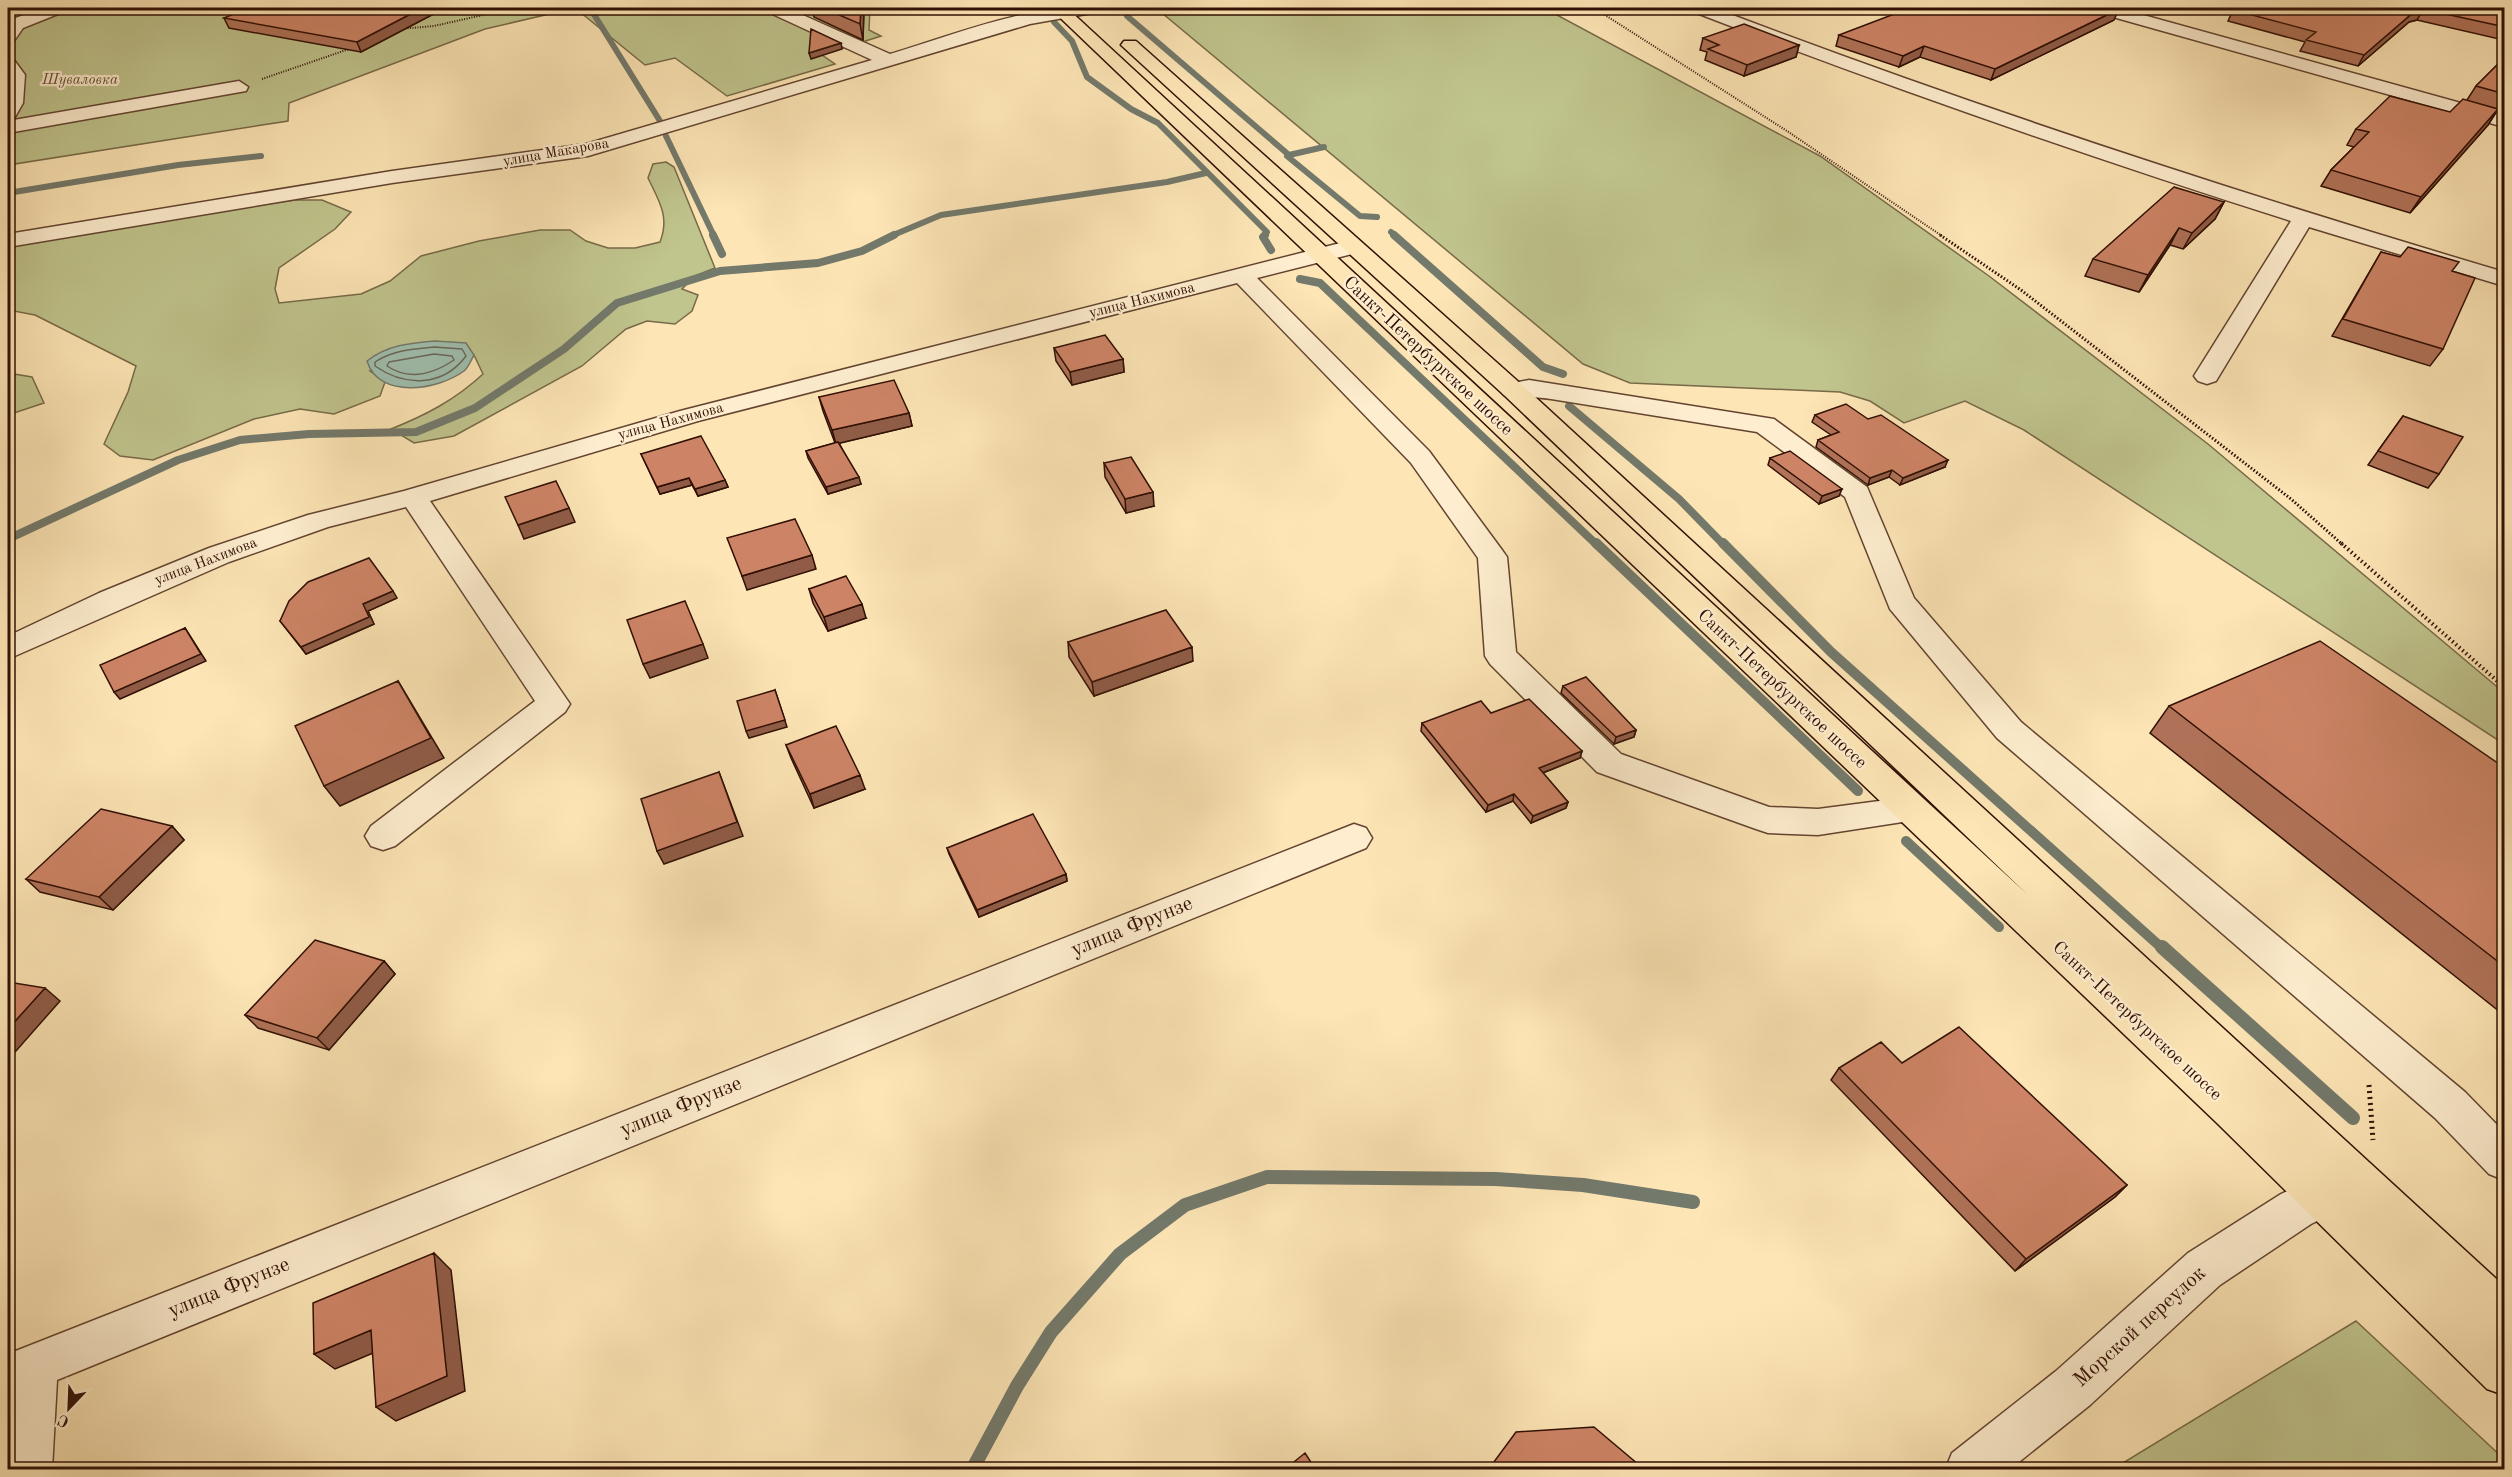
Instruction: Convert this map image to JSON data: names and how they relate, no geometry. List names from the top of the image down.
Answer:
{
  "streets": {
    "main road": ["Санкт-Петербургское шоссе"],
    "street": [
      "улица Макарова",
      "улица Нахимова",
      "улица Фрунзе",
      "Морской переулок"
    ]
  },
  "crossings": [
    ["улица Макарова", "Санкт-Петербургское шоссе"],
    ["улица Нахимова", "Санкт-Петербургское шоссе"],
    ["Санкт-Петербургское шоссе", "Морской переулок"]
  ],
  "parks": ["Шуваловка"],
  "north": "bottom left"
}
